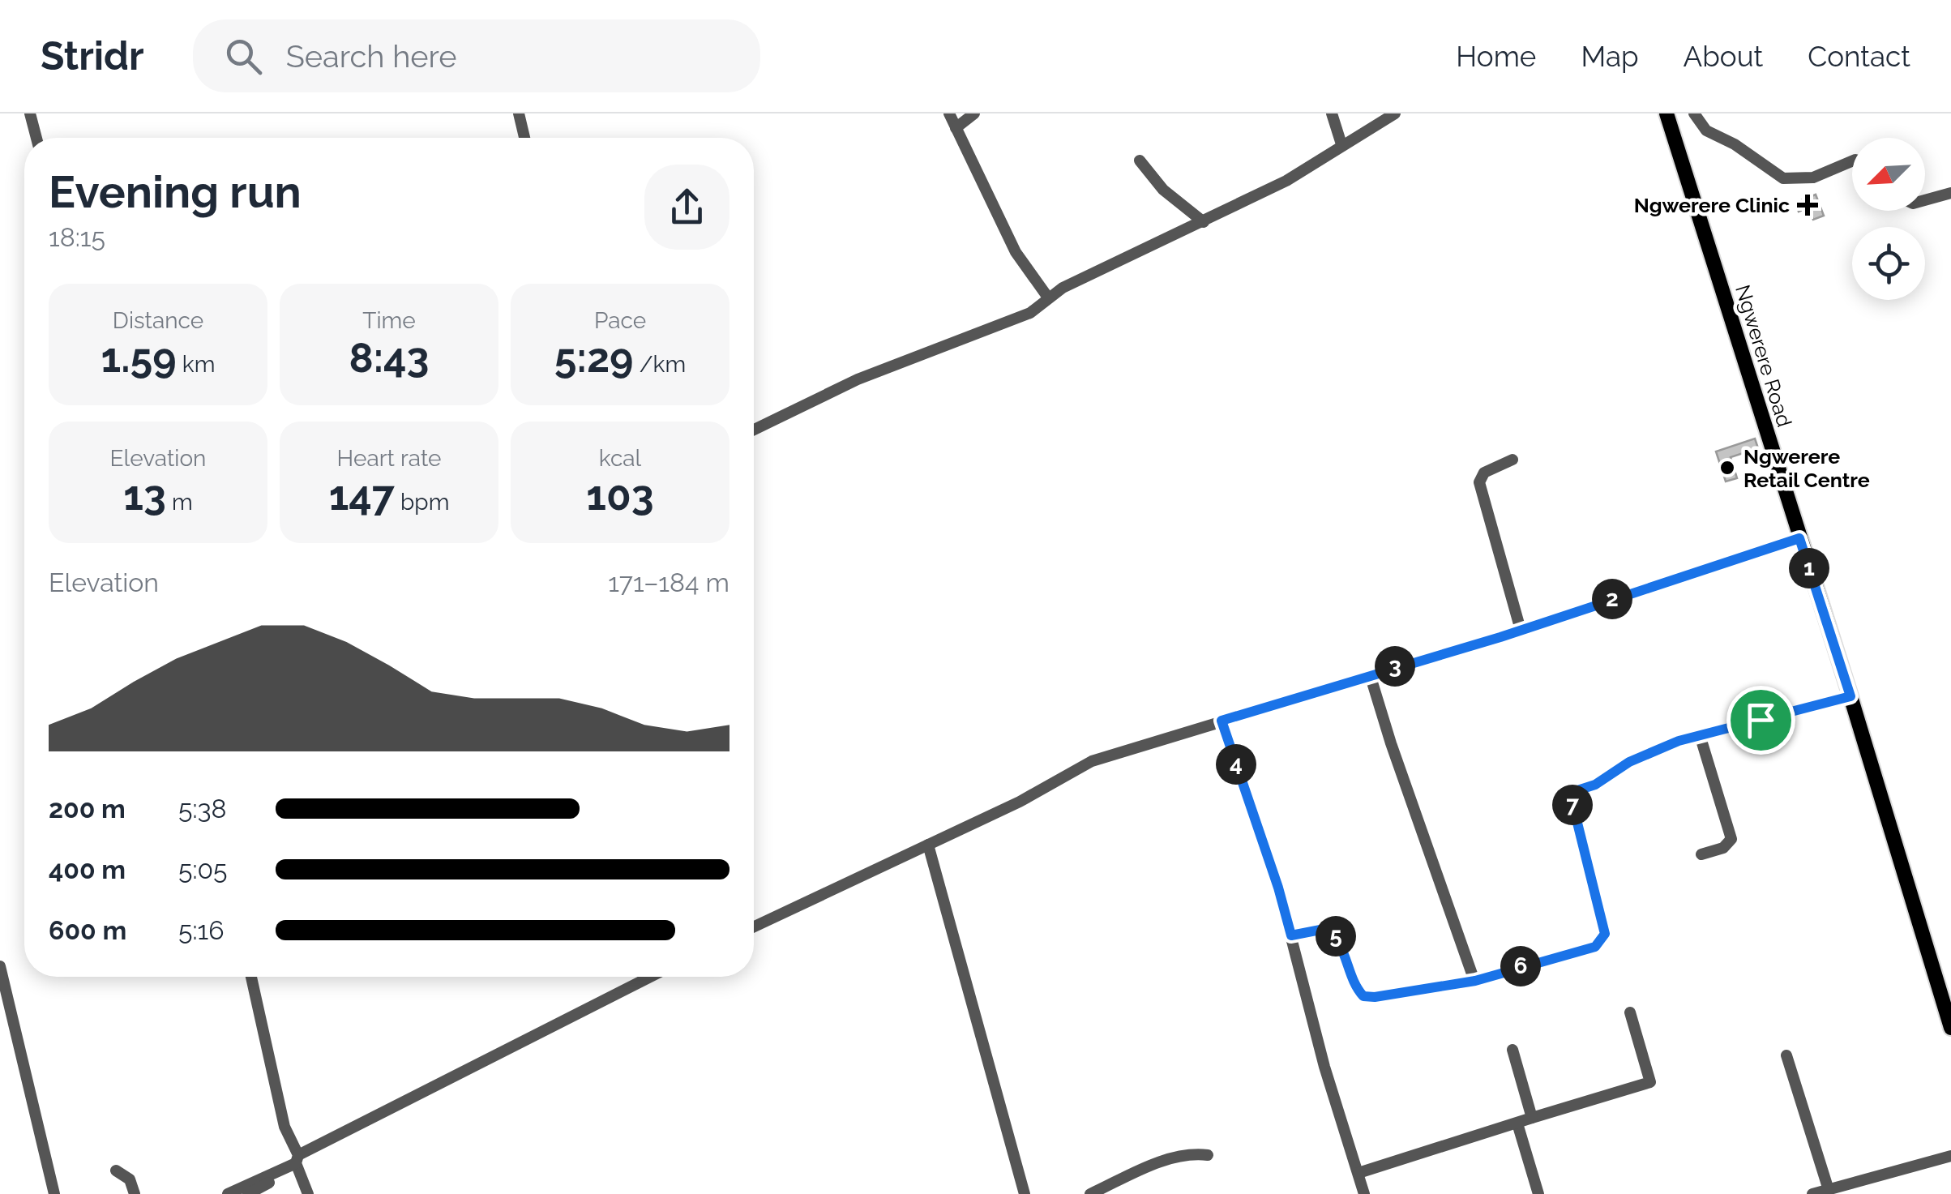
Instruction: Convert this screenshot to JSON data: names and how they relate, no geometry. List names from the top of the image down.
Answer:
{
  "streets": {
    "main road": ["Ngwerere Road"]
  },
  "places": {
    "health": ["Ngwerere Clinic"],
    "other": ["Ngwerere Retail Centre"]
  },
  "north": "bottom left",
  "page": {
    "header": "Stridr",
    "search": "Search here",
    "nav": [
      "Home",
      "Map",
      "About",
      "Contact"
    ],
    "heading": ["Evening run", "18:15"],
    "stats": [
      ["Distance", "1.59 km"],
      ["Time", "8:43"],
      ["Pace", "5:29 /km"],
      ["Elevation", "13 m"],
      ["Heart rate", "147 bpm"],
      ["kcal", "103"]
    ],
    "pins": [
      "1",
      "2",
      "3",
      "4",
      "7",
      "5",
      "6"
    ],
    "chart": ["Elevation", "171–184 m"],
    "list": [
      {
        "name": "200 m",
        "note": "5:38"
      },
      {
        "name": "400 m",
        "note": "5:05"
      },
      {
        "name": "600 m",
        "note": "5:16"
      }
    ]
  }
}
